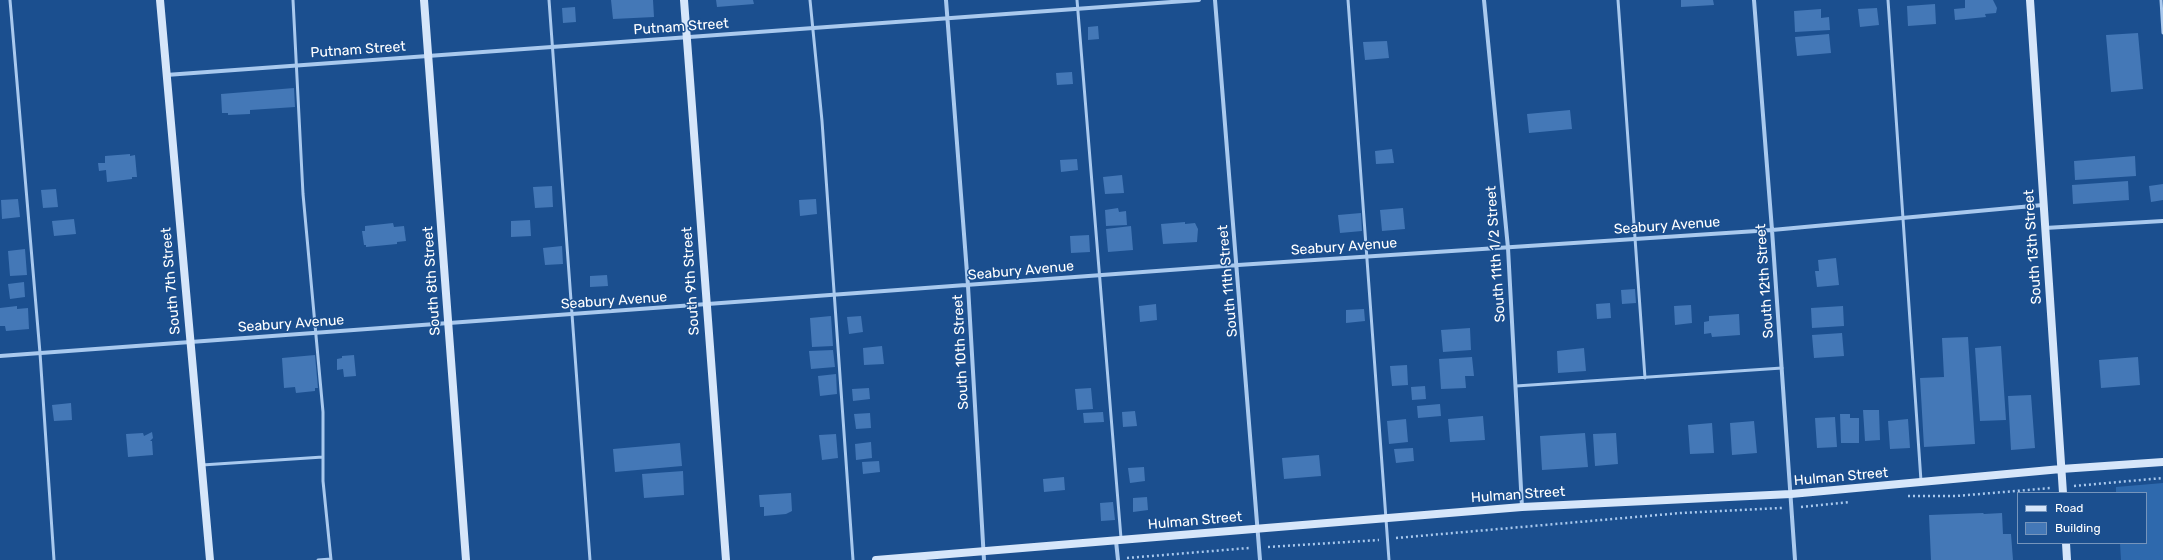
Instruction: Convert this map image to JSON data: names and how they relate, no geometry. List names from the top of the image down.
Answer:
{
  "streets": {
    "street": [
      "Putnam Street",
      "Seabury Avenue",
      "South 13th Street",
      "South 11th 1/2 Street",
      "South 7th Street",
      "South 8th Street",
      "South 9th Street",
      "South 11th Street",
      "South 12th Street",
      "South 10th Street",
      "Hulman Street"
    ]
  },
  "crossings": [
    ["Putnam Street", "South 7th Street"],
    ["Putnam Street", "South 8th Street"],
    ["Putnam Street", "South 9th Street"],
    ["Putnam Street", "South 10th Street"],
    ["Seabury Avenue", "South 13th Street"],
    ["Seabury Avenue", "South 11th 1/2 Street"],
    ["Seabury Avenue", "South 7th Street"],
    ["Seabury Avenue", "South 8th Street"],
    ["Seabury Avenue", "South 9th Street"],
    ["Seabury Avenue", "South 11th Street"],
    ["Seabury Avenue", "South 12th Street"],
    ["Seabury Avenue", "South 10th Street"],
    ["South 13th Street", "Hulman Street"],
    ["South 11th 1/2 Street", "Hulman Street"],
    ["South 11th Street", "Hulman Street"],
    ["South 12th Street", "Hulman Street"],
    ["South 10th Street", "Hulman Street"]
  ],
  "legend": ["Road", "Building"]
}
